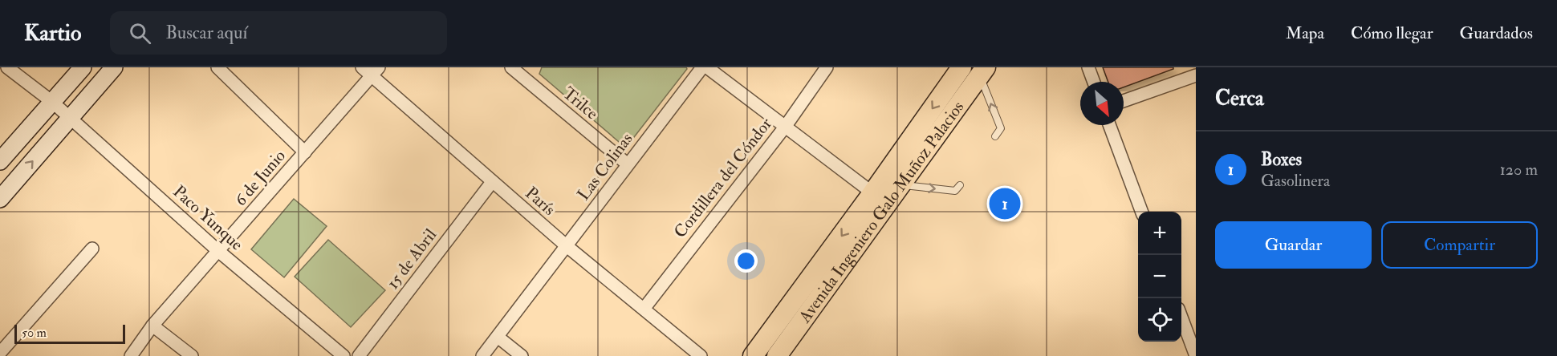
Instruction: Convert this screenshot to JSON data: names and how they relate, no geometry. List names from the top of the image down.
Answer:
{
  "streets": {
    "main road": ["Avenida Ingeniero Galo Muñoz Palacios"],
    "street": [
      "Trilce",
      "Las Colinas",
      "6 de Junio",
      "Cordillera del Cóndor",
      "París",
      "Paco Yunque",
      "15 de Abril"
    ]
  },
  "crossings": [
    ["Trilce", "Las Colinas"],
    ["Las Colinas", "París"],
    ["6 de Junio", "París"],
    ["6 de Junio", "Paco Yunque"],
    ["Cordillera del Cóndor", "París"],
    ["París", "15 de Abril"]
  ],
  "scale_bar": "50 m",
  "north": "bottom right",
  "page": {
    "header": "Kartio",
    "search": "Buscar aquí",
    "nav": ["Mapa", "Cómo llegar", "Guardados"],
    "heading": "Cerca",
    "list": [
      {
        "mark": "1",
        "name": "Boxes",
        "note": "Gasolinera",
        "value": "120 m"
      }
    ],
    "pins": "1",
    "buttons": ["Guardar", "Compartir"],
    "map_buttons": ["+", "−"],
    "scale": "50 m"
  }
}
